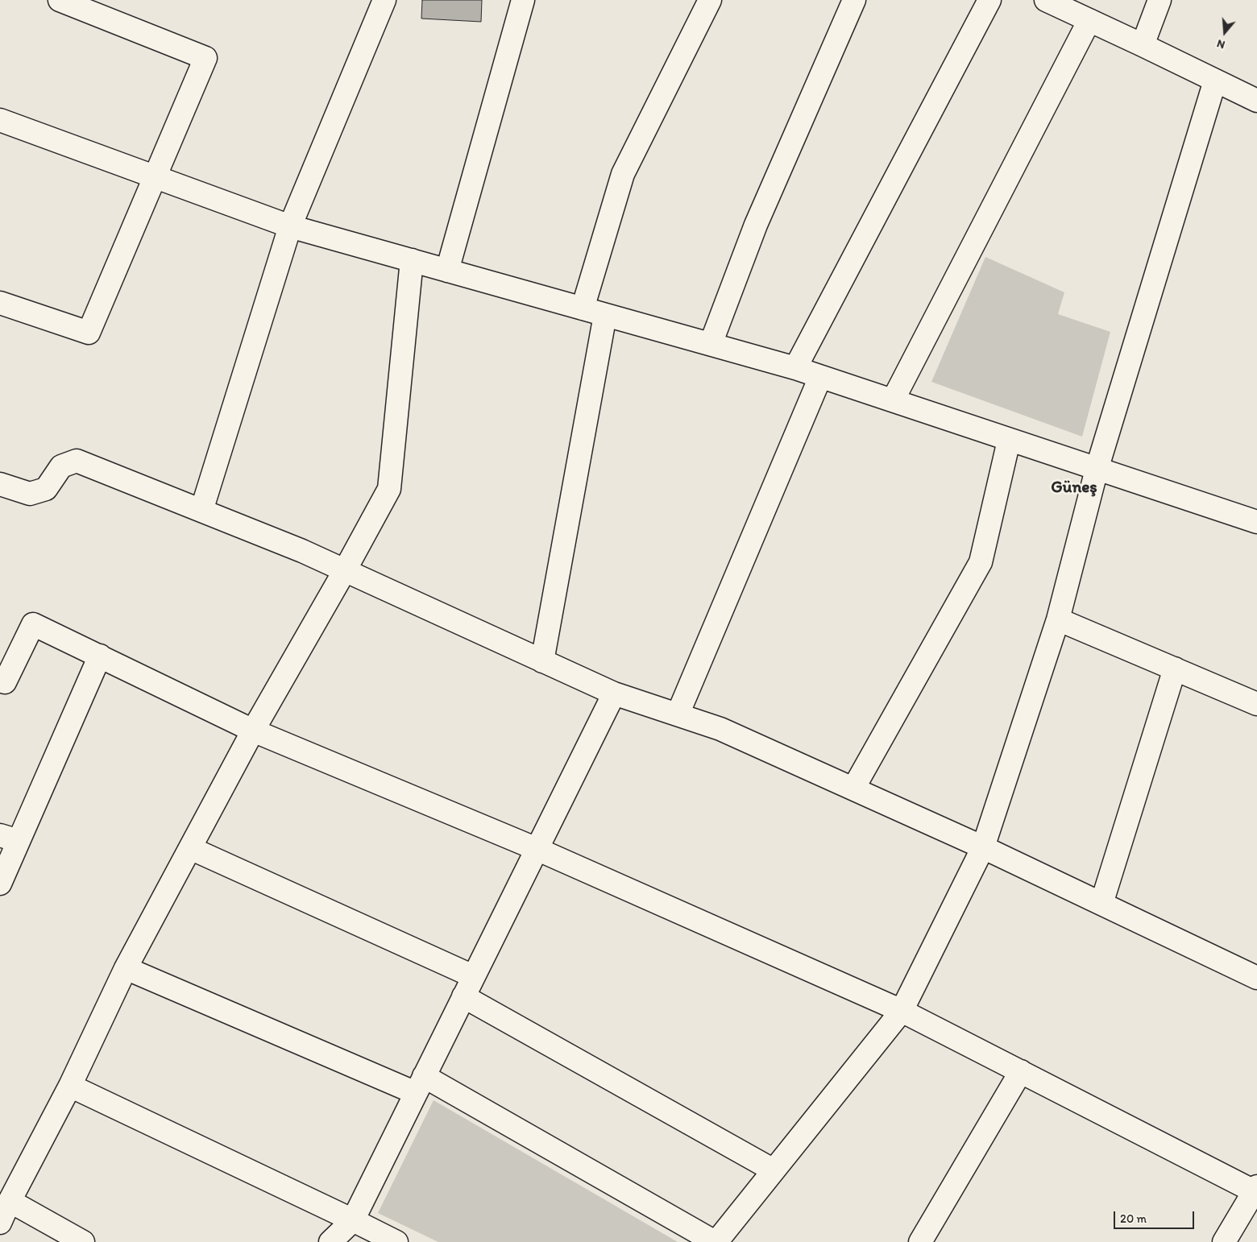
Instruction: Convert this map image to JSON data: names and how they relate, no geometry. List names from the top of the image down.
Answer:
{
  "districts": ["Güneş"],
  "scale_bar": "20 m",
  "north": "bottom"
}
